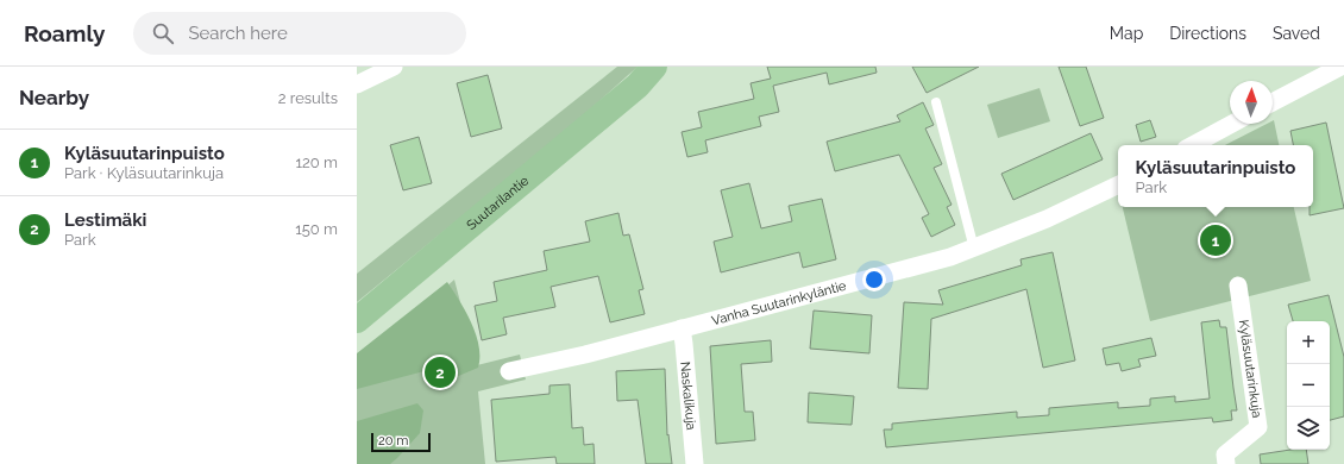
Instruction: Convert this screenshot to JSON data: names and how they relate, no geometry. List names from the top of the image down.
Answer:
{
  "streets": {
    "main road": ["Suutarilantie"],
    "street": ["Vanha Suutarinkyläntie", "Kyläsuutarinkuja", "Naskalikuja"]
  },
  "crossings": [
    ["Vanha Suutarinkyläntie", "Naskalikuja"]
  ],
  "scale_bar": "20 m",
  "north": "top",
  "page": {
    "header": "Roamly",
    "search": "Search here",
    "nav": ["Map", "Directions", "Saved"],
    "heading": ["Nearby", "2 results"],
    "list": [
      {
        "mark": "1",
        "name": "Kyläsuutarinpuisto",
        "note": "Park · Kyläsuutarinkuja",
        "value": "120 m"
      },
      {
        "mark": "2",
        "name": "Lestimäki",
        "note": "Park",
        "value": "150 m"
      }
    ],
    "popup": ["Kyläsuutarinpuisto", "Park"],
    "pins": ["1", "2"],
    "map_buttons": ["+", "−"],
    "scale": "20 m"
  }
}
